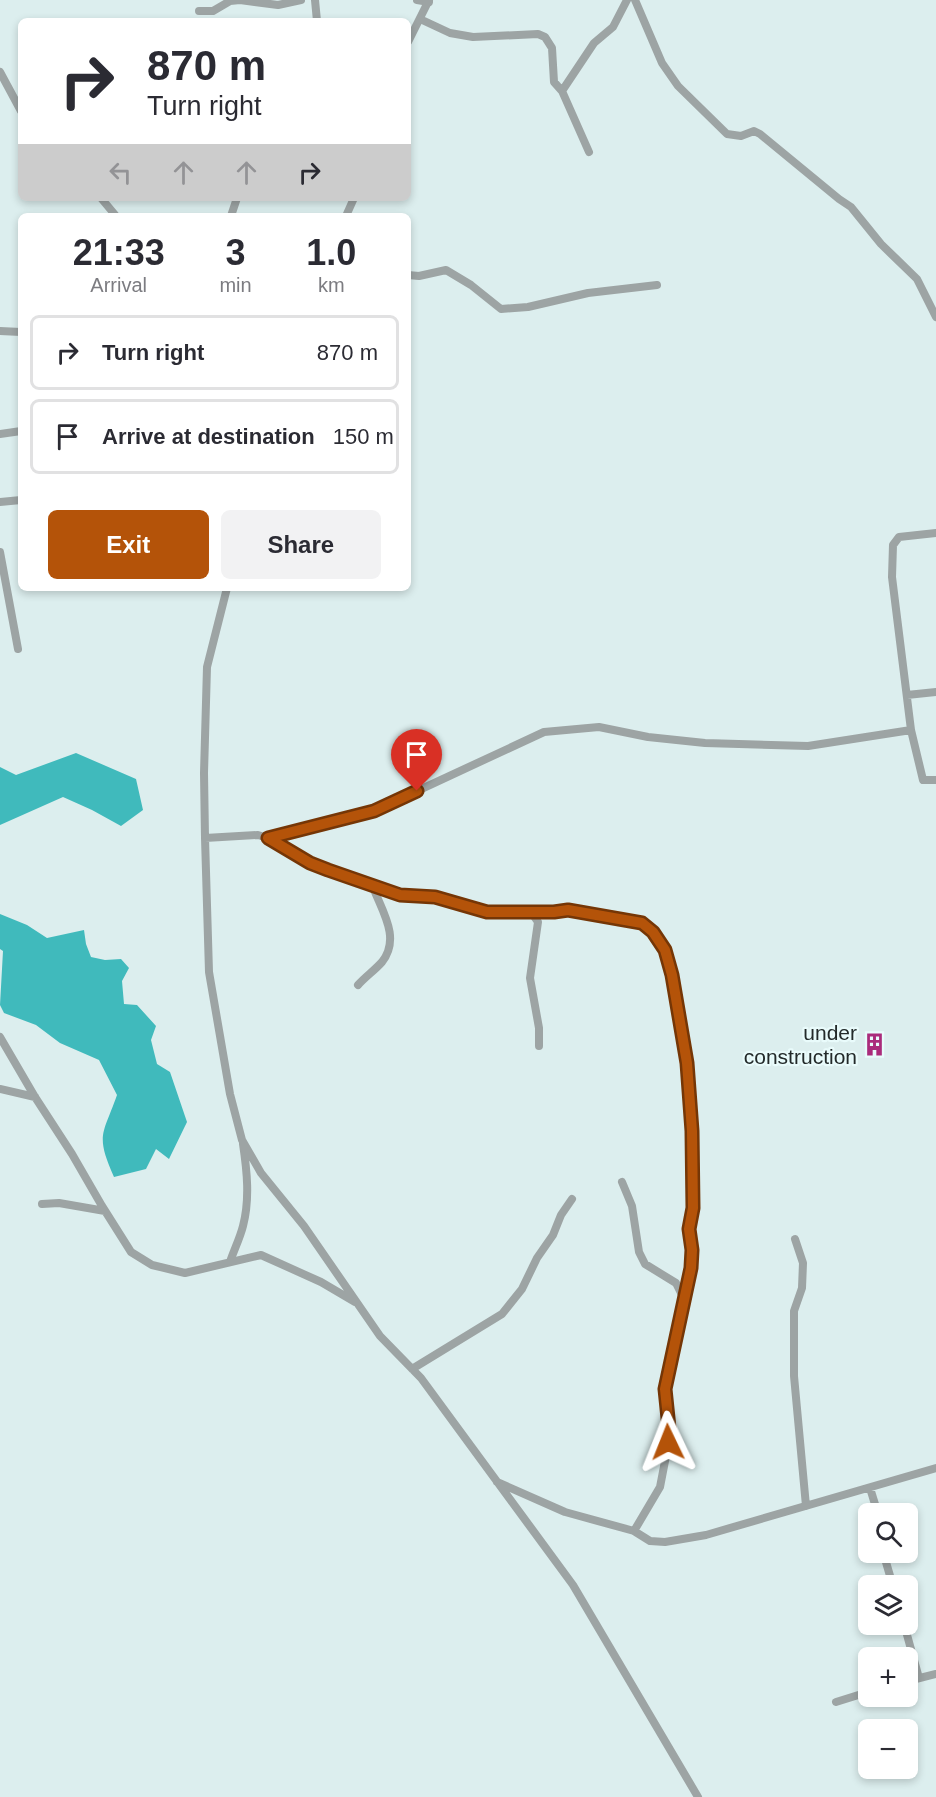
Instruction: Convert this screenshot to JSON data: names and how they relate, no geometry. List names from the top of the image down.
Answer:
{
  "places": {
    "building": ["under construction"]
  },
  "page": {
    "turn": ["870 m", "Turn right"],
    "eta": [
      "21:33",
      "Arrival",
      "3",
      "min",
      "1.0",
      "km"
    ],
    "list": [
      {
        "name": "Turn right",
        "value": "870 m"
      },
      {
        "name": "Arrive at destination",
        "value": "150 m"
      }
    ],
    "buttons": ["Exit", "Share"],
    "map_buttons": ["+", "−"]
  }
}
